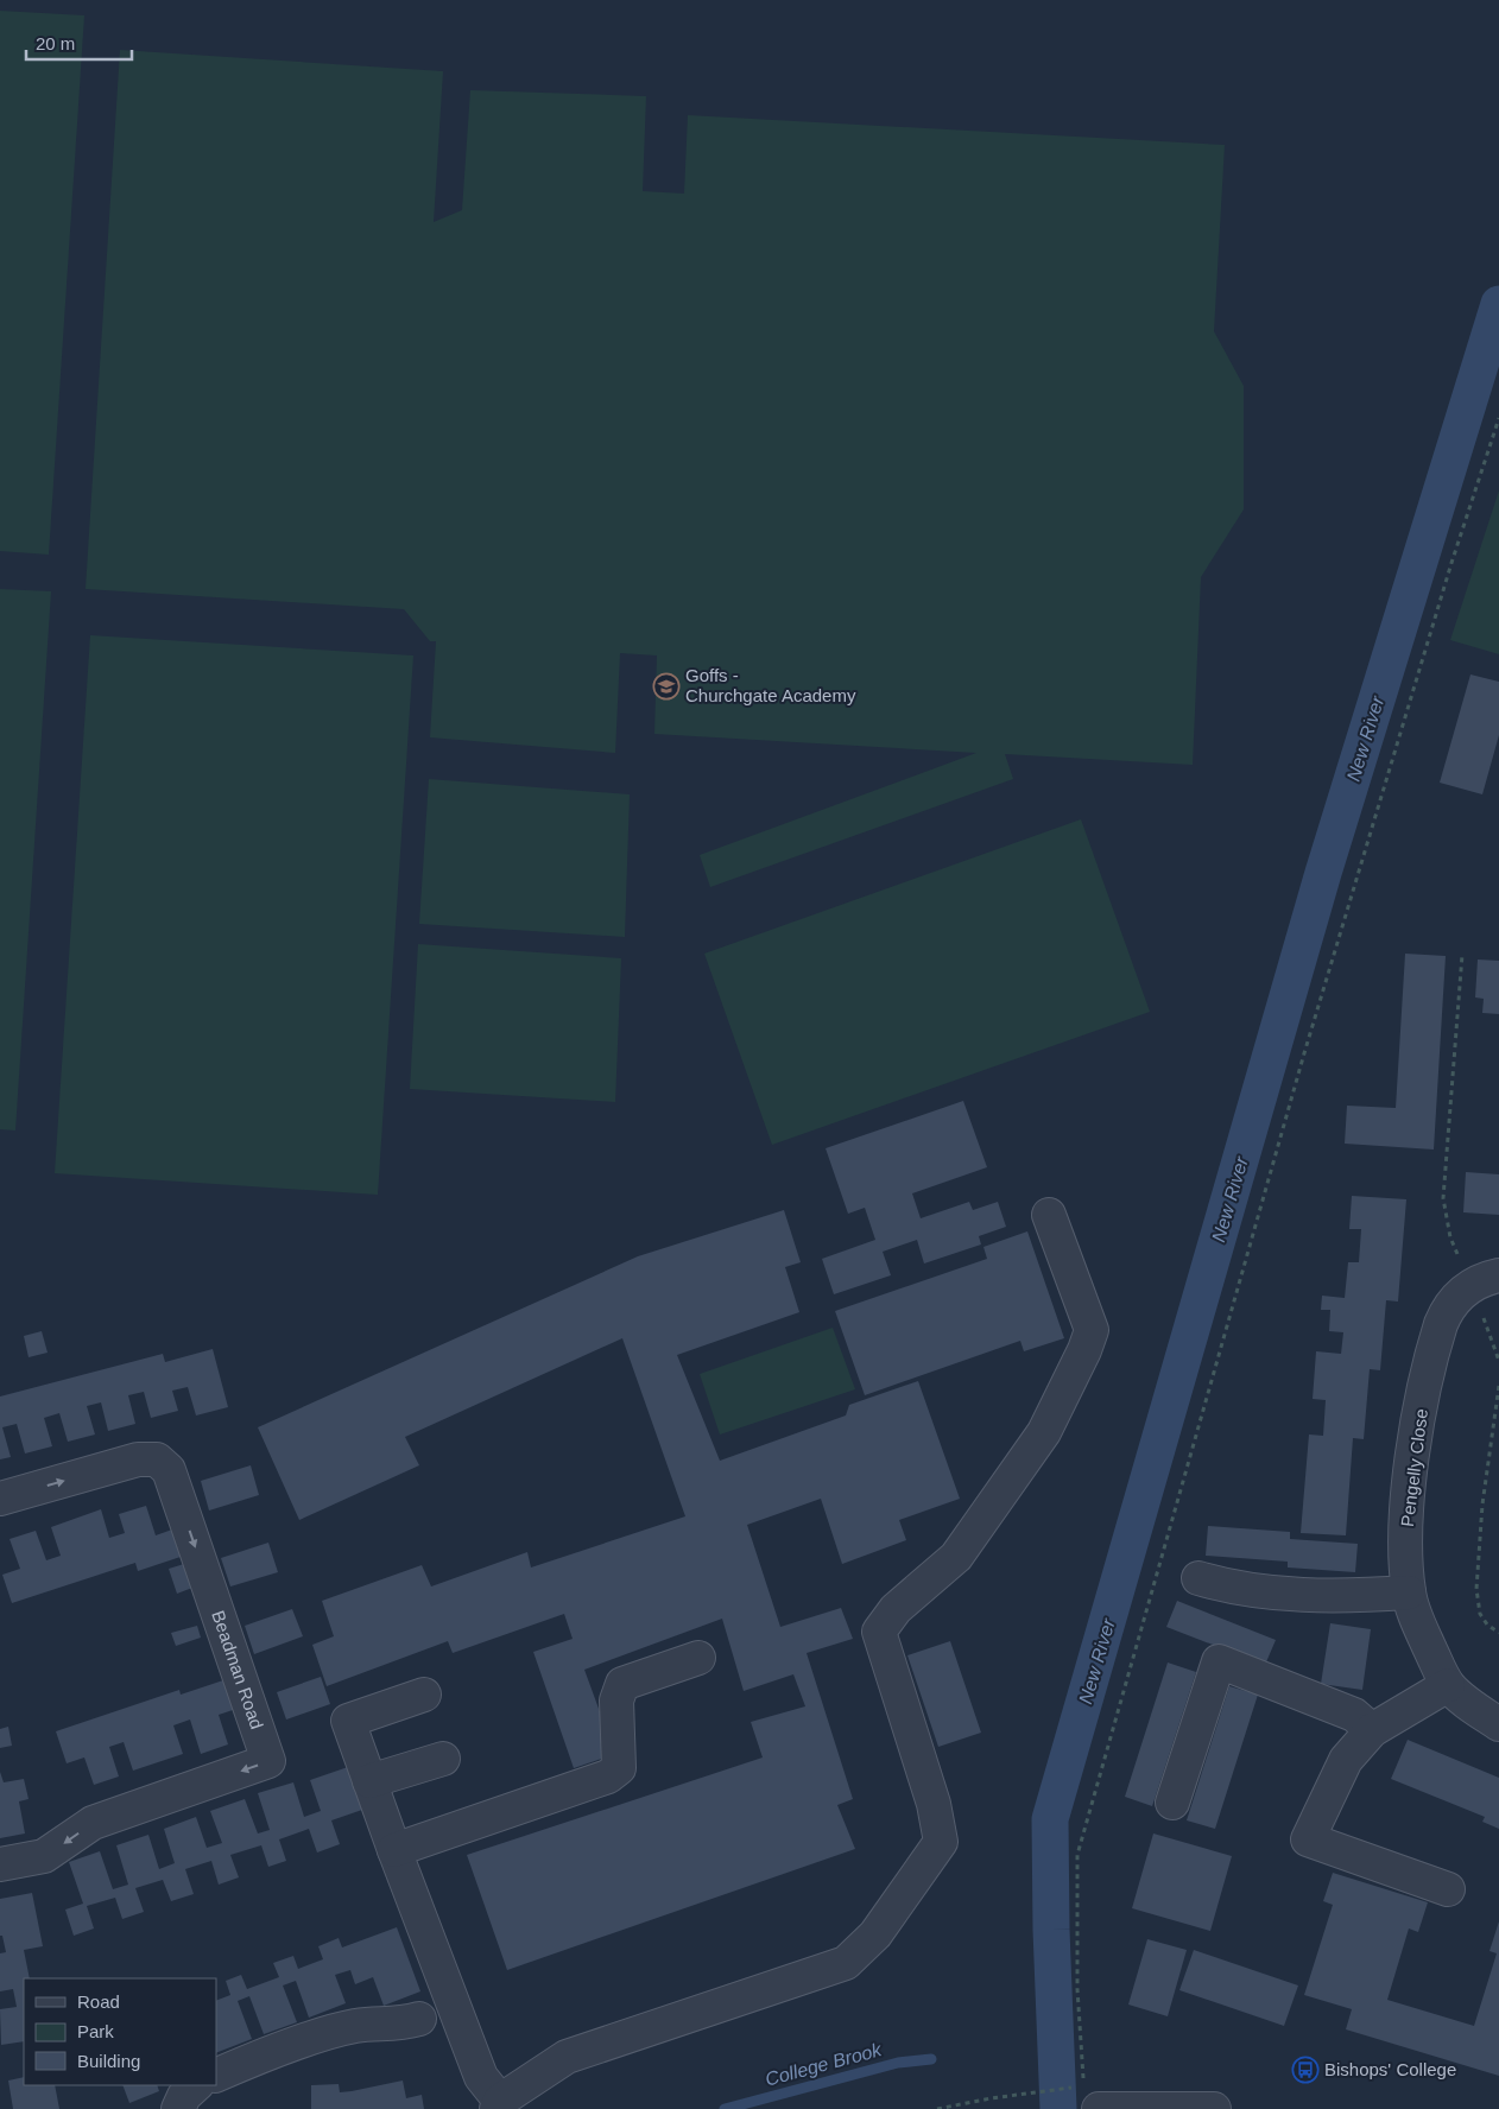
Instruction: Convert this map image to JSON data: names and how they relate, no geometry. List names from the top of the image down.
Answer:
{
  "streets": {
    "street": ["Pengelly Close", "Beadman Road"]
  },
  "water": ["New River", "College Brook"],
  "places": {
    "school or university": ["Goffs - Churchgate Academy"],
    "bus stop": ["Bishops' College"]
  },
  "legend": ["Road", "Park", "Building"],
  "scale_bar": "20 m"
}
